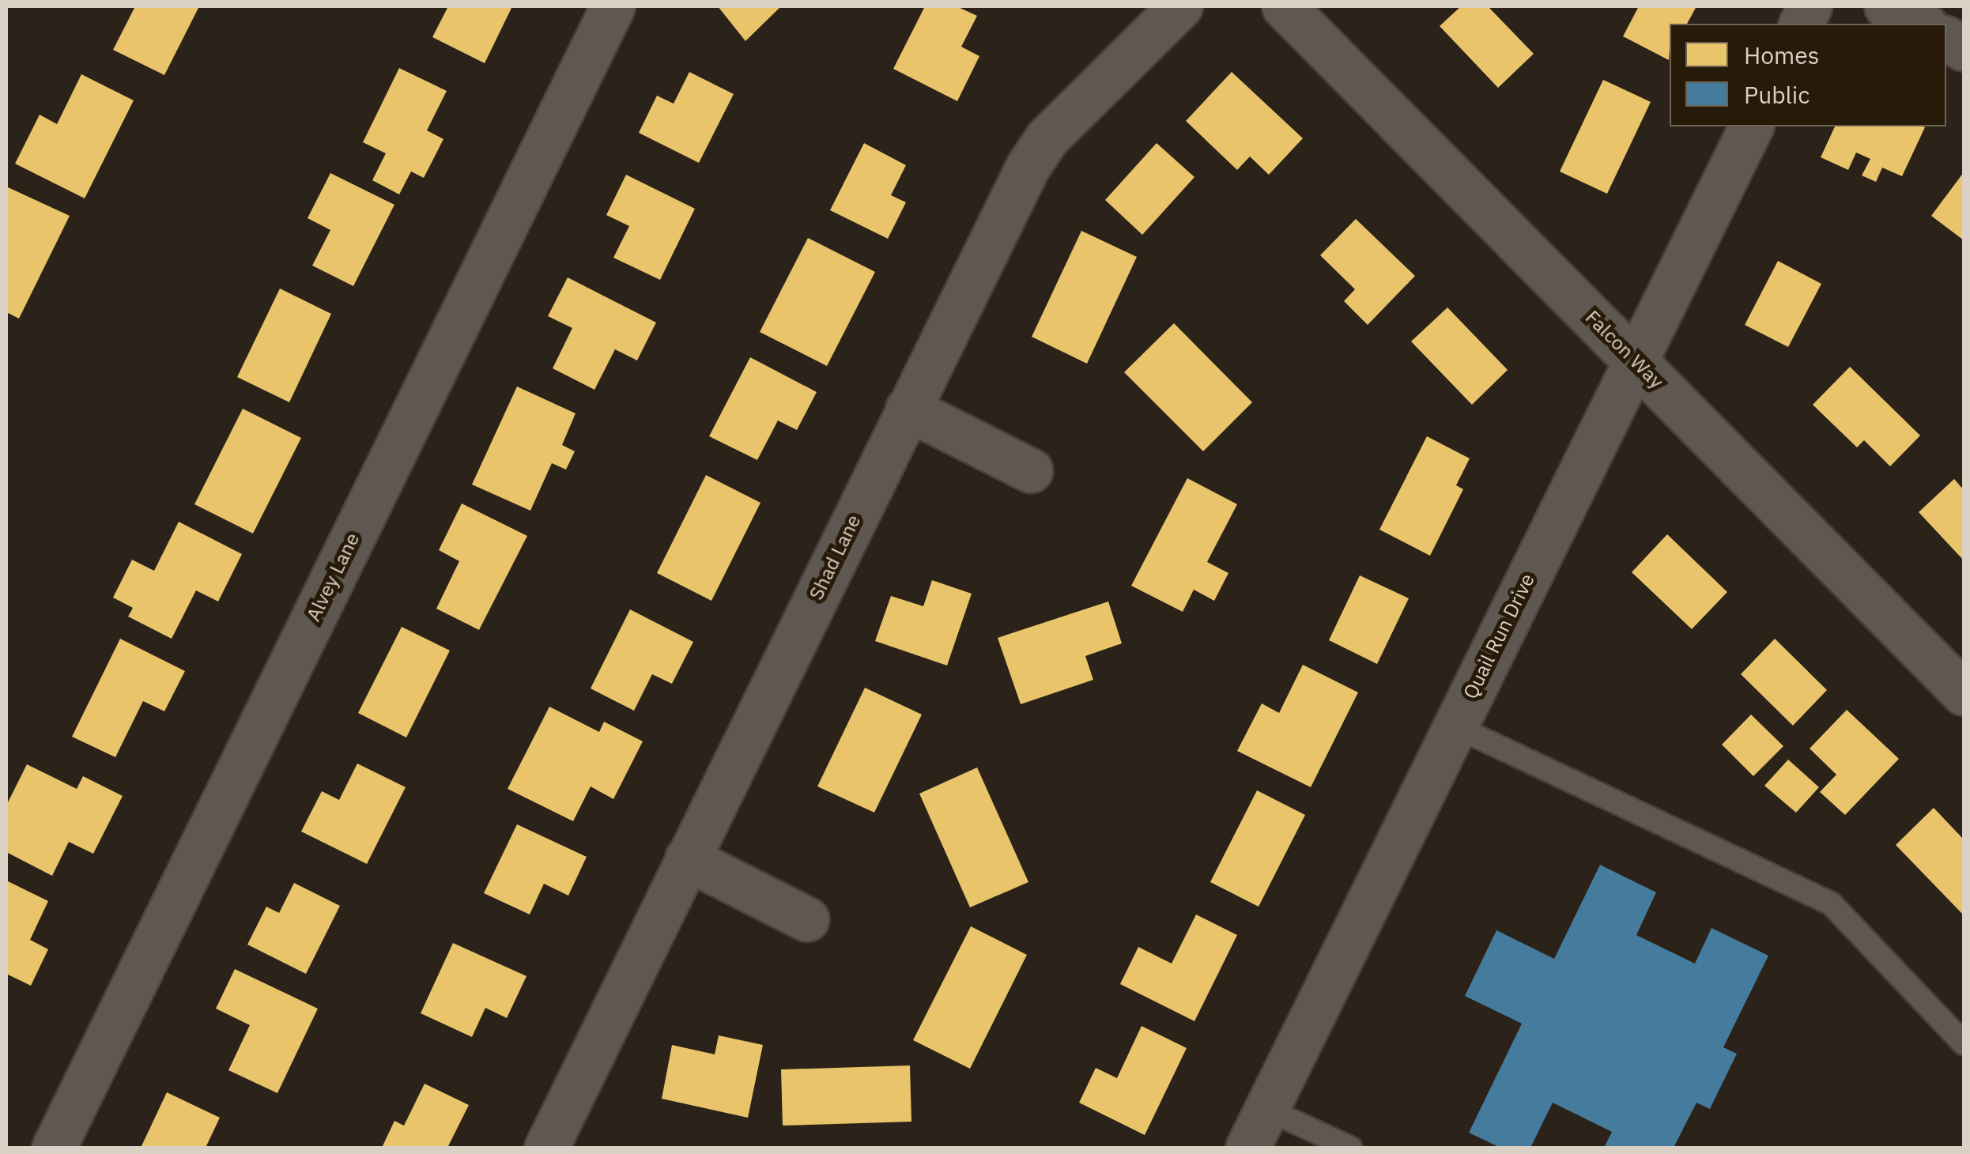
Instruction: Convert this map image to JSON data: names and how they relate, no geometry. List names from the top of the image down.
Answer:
{
  "streets": {
    "street": [
      "Falcon Way",
      "Shad Lane",
      "Alvey Lane",
      "Quail Run Drive"
    ]
  },
  "crossings": [
    ["Falcon Way", "Quail Run Drive"]
  ],
  "legend": ["Homes", "Public"]
}
